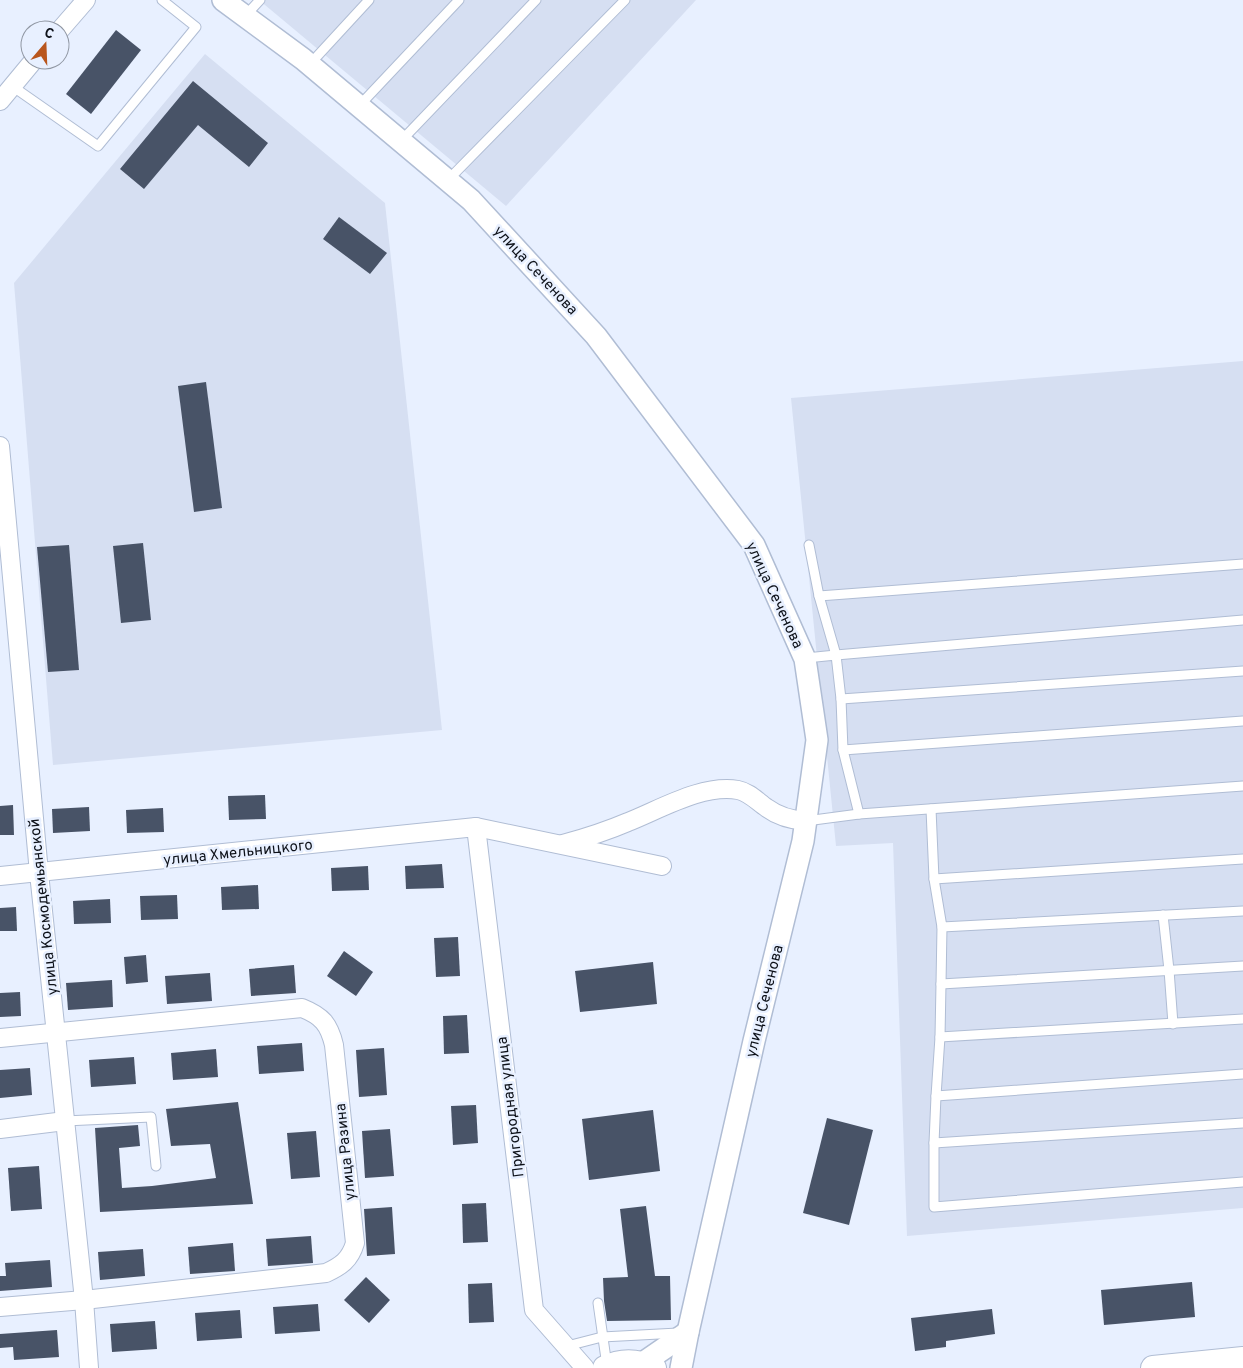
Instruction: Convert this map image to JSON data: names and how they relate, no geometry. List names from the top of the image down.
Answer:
{
  "streets": {
    "street": [
      "улица Сеченова",
      "улица Хмельницкого",
      "улица Космодемьянской",
      "Пригородная улица",
      "улица Разина"
    ]
  },
  "crossings": [
    ["улица Хмельницкого", "улица Космодемьянской"],
    ["улица Хмельницкого", "Пригородная улица"],
    ["улица Космодемьянской", "улица Разина"]
  ],
  "north": "top"
}
